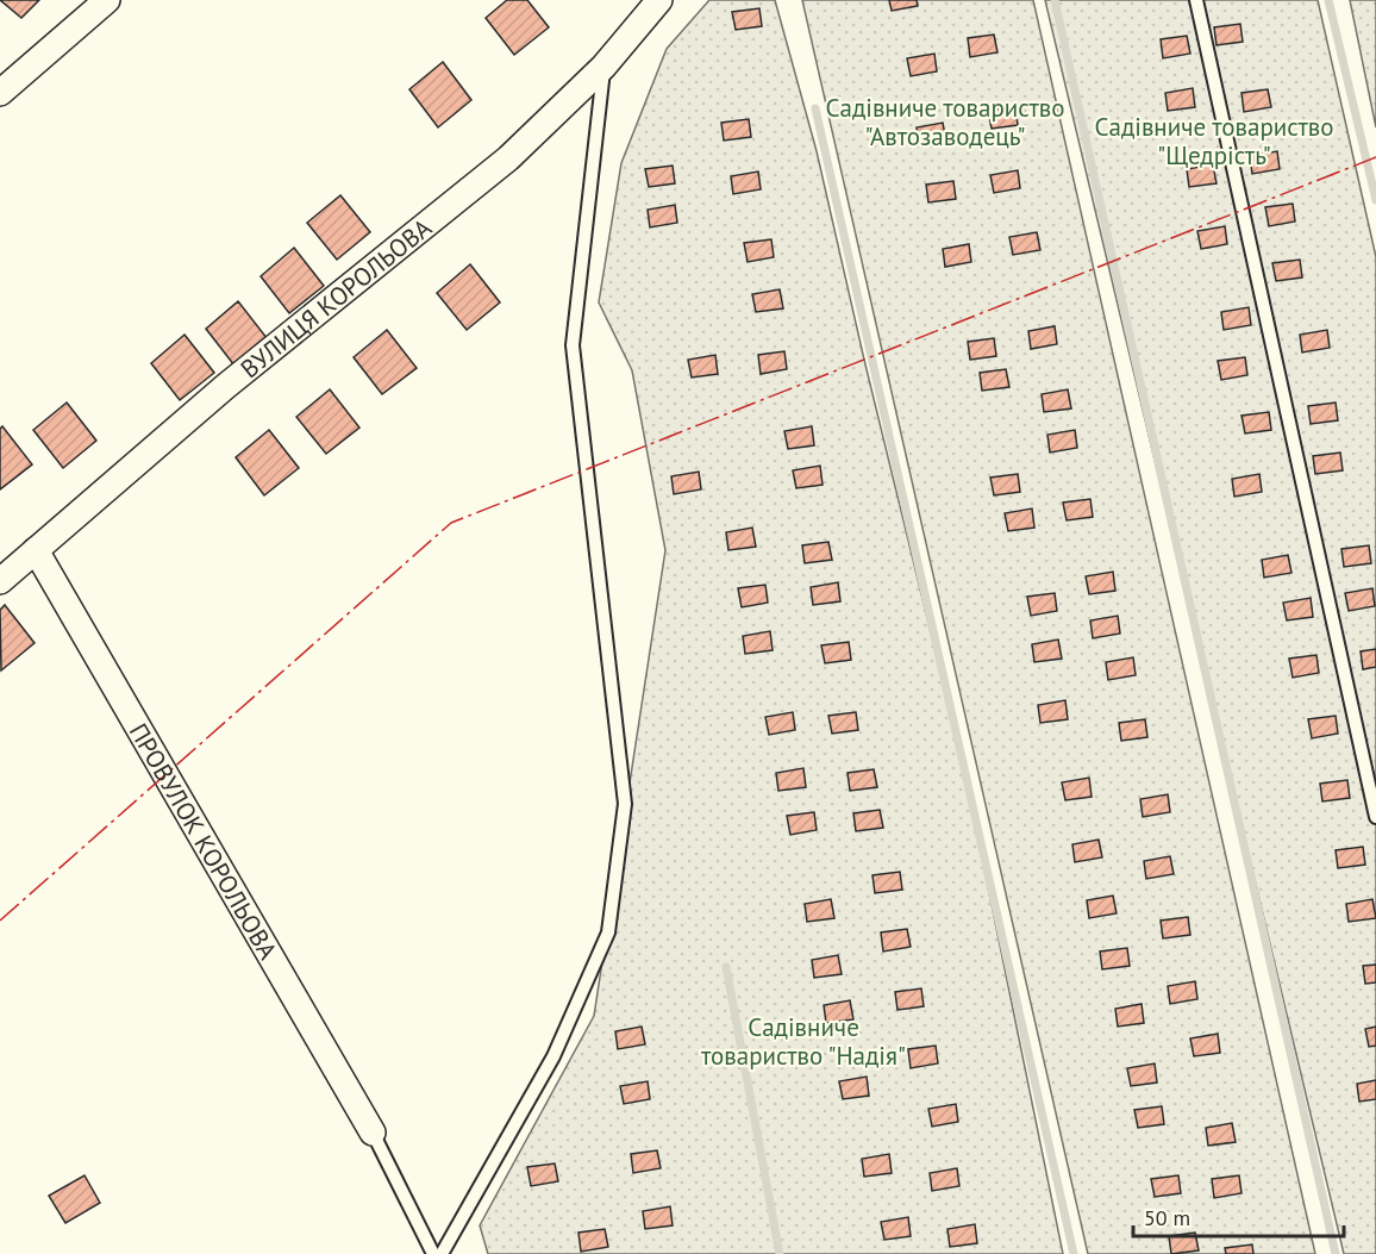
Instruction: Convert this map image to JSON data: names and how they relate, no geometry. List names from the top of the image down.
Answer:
{
  "streets": {
    "street": ["ВУЛИЦЯ КОРОЛЬОВА", "ПРОВУЛОК КОРОЛЬОВА"]
  },
  "crossings": [
    ["ВУЛИЦЯ КОРОЛЬОВА", "ПРОВУЛОК КОРОЛЬОВА"]
  ],
  "parks": ["Садівниче товариство \"Автозаводець\"", "Садівниче товариство \"Щедрість\"", "Садівниче товариство \"Надія\""],
  "scale_bar": "50 m"
}
